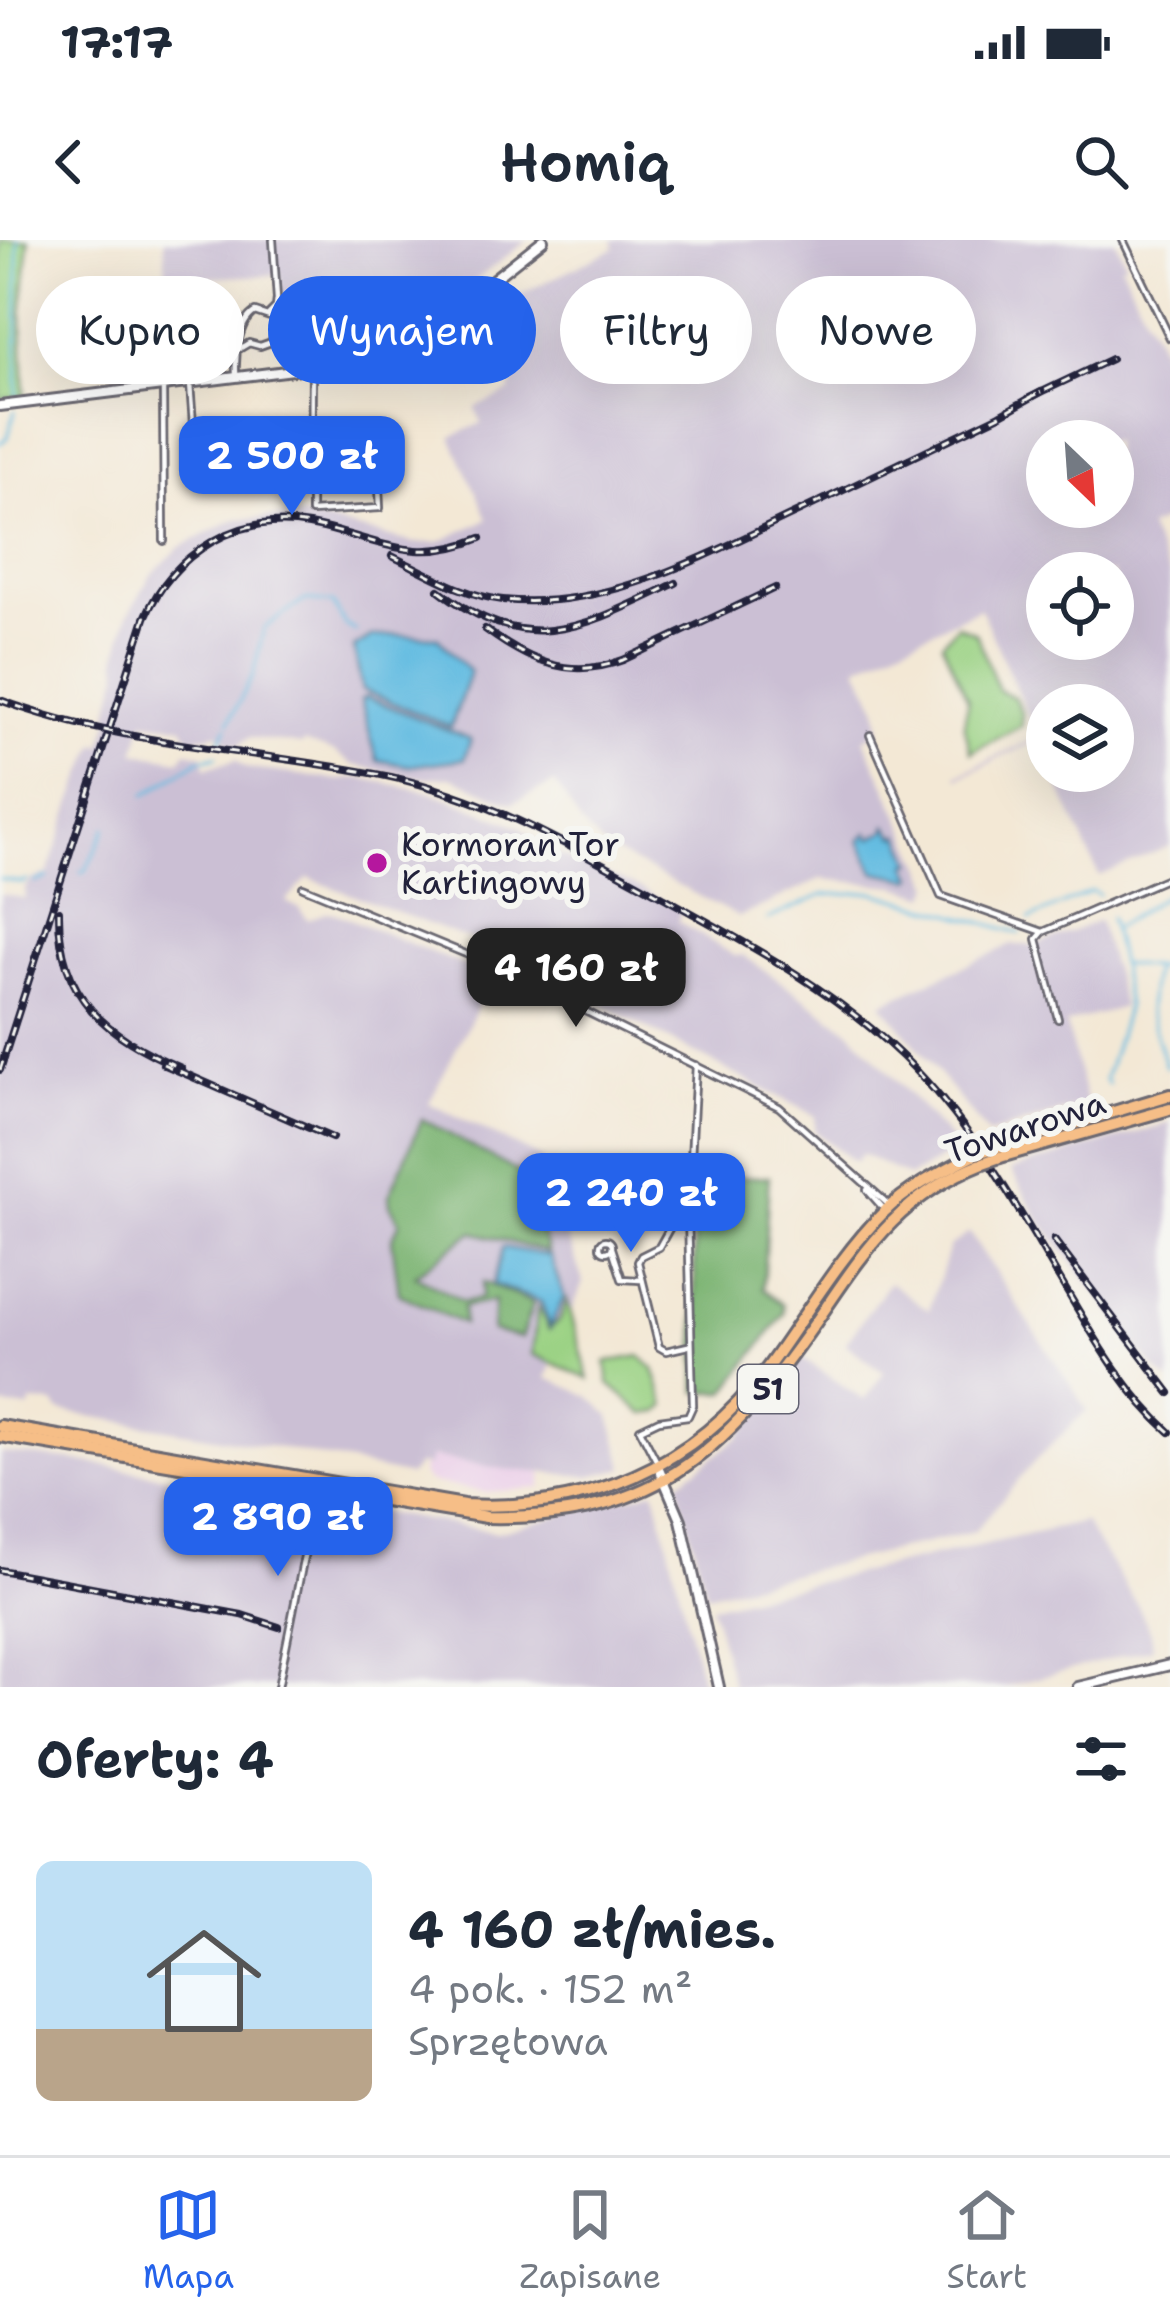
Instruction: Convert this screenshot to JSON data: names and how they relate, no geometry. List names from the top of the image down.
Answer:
{
  "streets": {
    "main road": ["Towarowa", "51"]
  },
  "crossings": [
    ["Towarowa", "51"]
  ],
  "places": ["Kormoran Tor Kartingowy"],
  "north": "bottom right",
  "page": {
    "status": "17:17",
    "header": "Homiq",
    "chip": [
      "Kupno",
      "Wynajem",
      "Filtry",
      "Nowe"
    ],
    "price": [
      "2 500 zł",
      "4 160 zł",
      "2 240 zł",
      "2 890 zł"
    ],
    "heading": "Oferty: 4",
    "list": [
      {
        "name": "4 160 zł/mies.",
        "note": "4 pok. · 152 m² · Sprzętowa"
      }
    ],
    "tabs": ["Mapa", "Zapisane", "Start"]
  }
}
